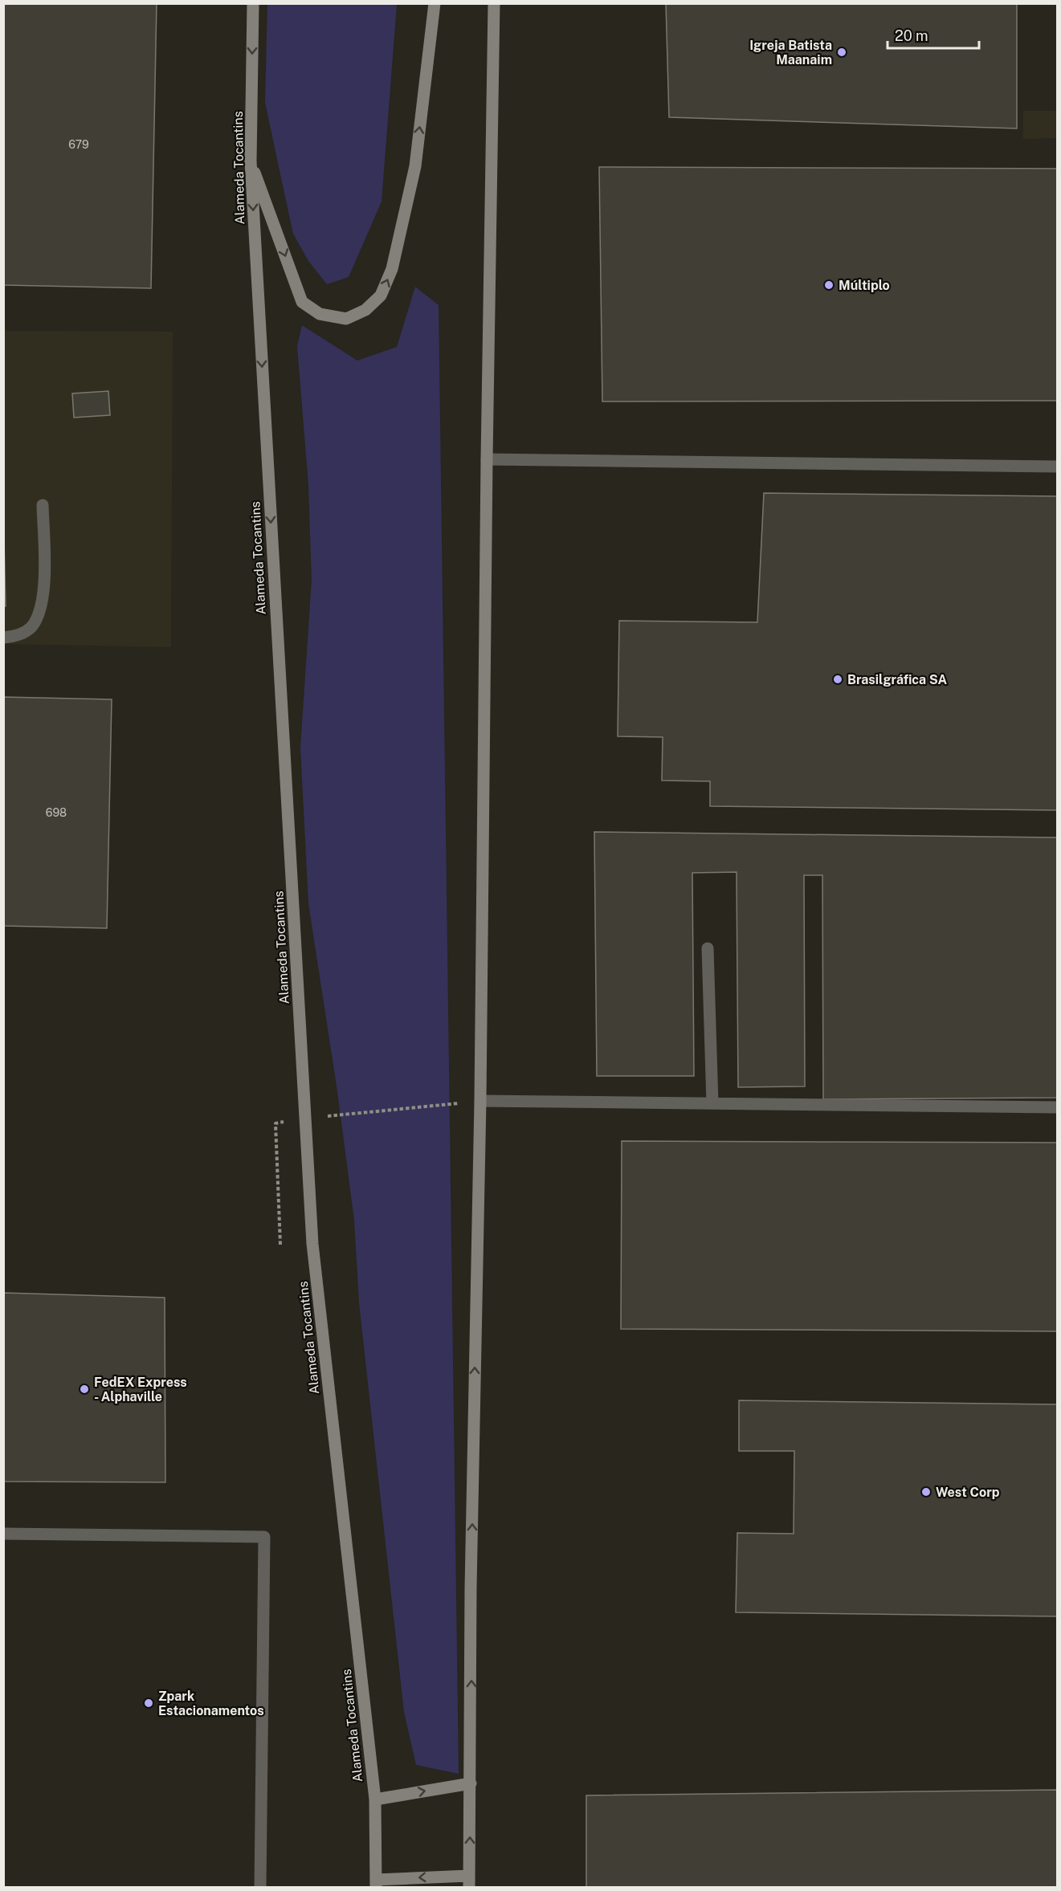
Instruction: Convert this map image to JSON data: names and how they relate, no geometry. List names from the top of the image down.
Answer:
{
  "streets": {
    "main road": ["Alameda Tocantins"]
  },
  "one_way": ["Alameda Tocantins"],
  "places": [
    "Igreja Batista Maanaim",
    "Múltiplo",
    "Brasilgráfica SA",
    "FedEX Express - Alphaville",
    "West Corp",
    "Zpark Estacionamentos"
  ],
  "house_numbers": ["679", "698"],
  "scale_bar": "20 m"
}
